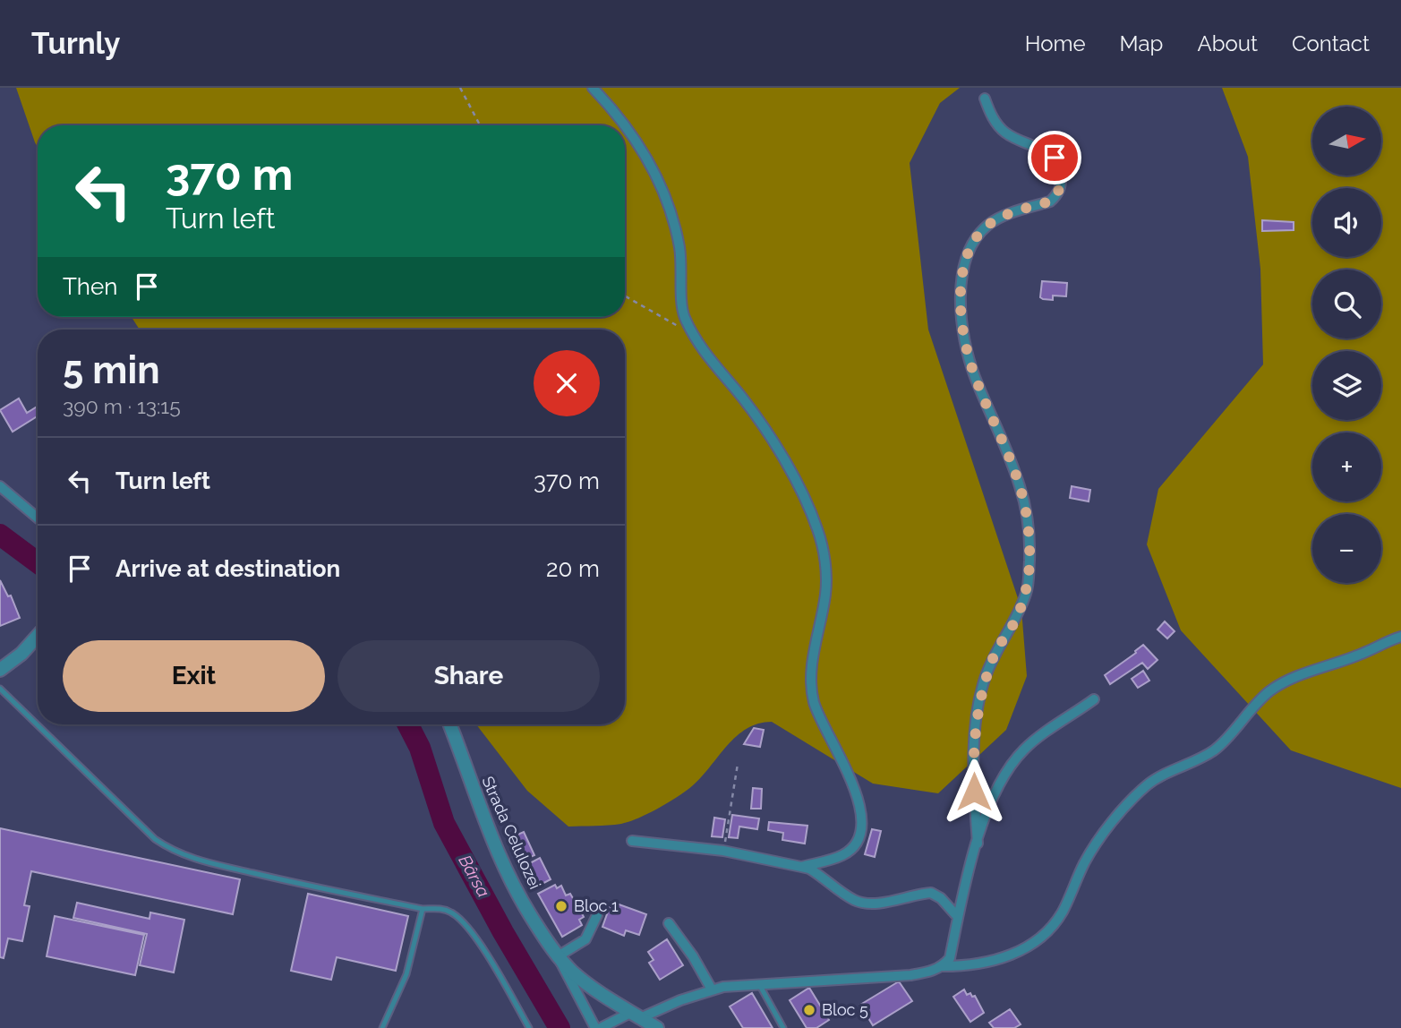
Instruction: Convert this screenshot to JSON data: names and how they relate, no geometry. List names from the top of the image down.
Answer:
{
  "streets": {
    "street": ["Strada Celulozei"]
  },
  "water": ["Bârsa"],
  "places": ["Bloc 1", "Bloc 5"],
  "north": "right",
  "page": {
    "header": "Turnly",
    "nav": [
      "Home",
      "Map",
      "About",
      "Contact"
    ],
    "map_buttons": ["+", "−"],
    "turn": ["370 m", "Turn left"],
    "then": "Then",
    "heading": ["5 min", "390 m · 13:15"],
    "list": [
      {
        "name": "Turn left",
        "value": "370 m"
      },
      {
        "name": "Arrive at destination",
        "value": "20 m"
      }
    ],
    "buttons": ["Exit", "Share"]
  }
}
